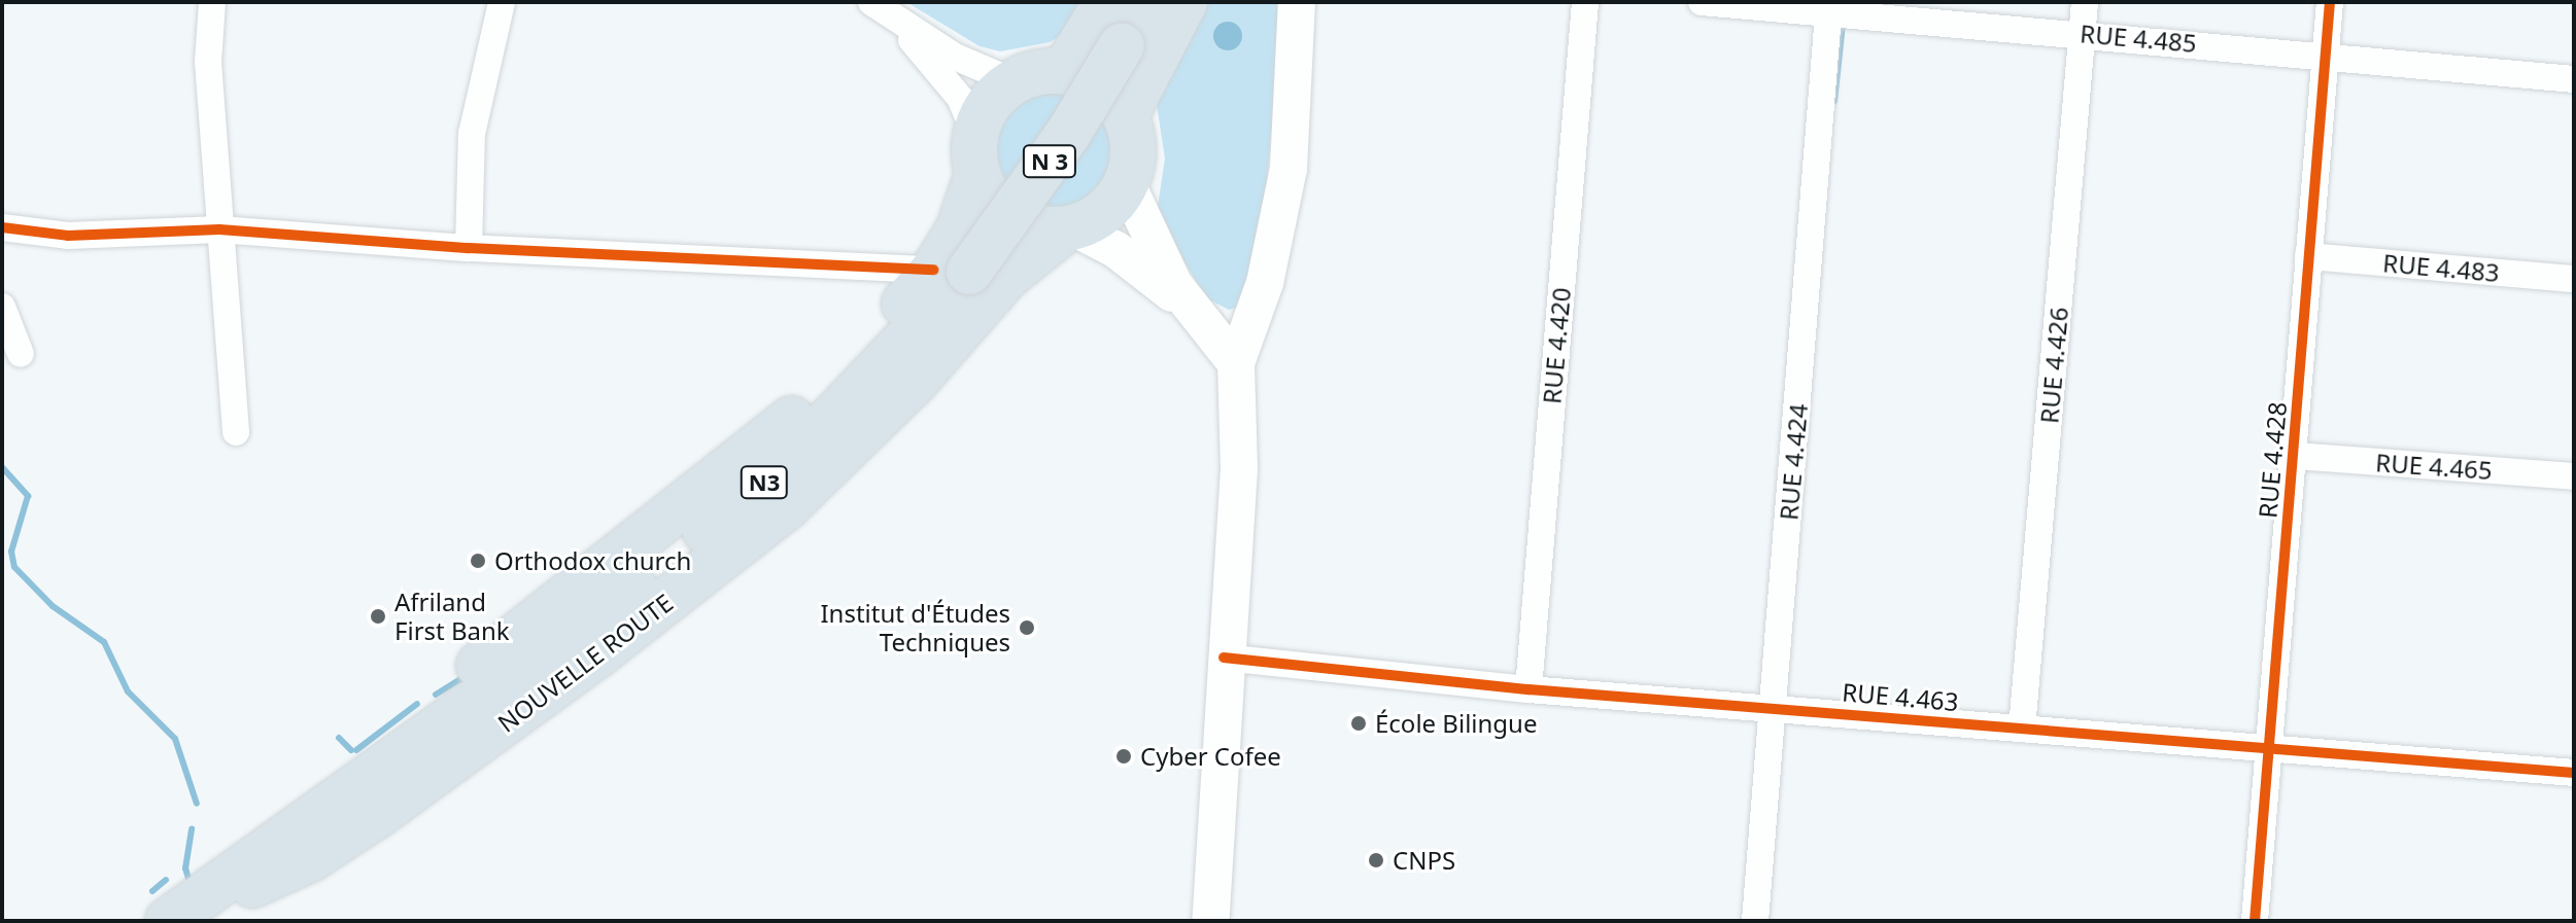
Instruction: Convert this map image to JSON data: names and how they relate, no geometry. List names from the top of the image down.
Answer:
{
  "streets": {
    "highway": ["N 3", "N3", "NOUVELLE ROUTE"],
    "street": [
      "RUE 4.485",
      "RUE 4.483",
      "RUE 4.420",
      "RUE 4.426",
      "RUE 4.428",
      "RUE 4.424",
      "RUE 4.465",
      "RUE 4.463"
    ]
  },
  "crossings": [
    ["RUE 4.485", "RUE 4.426"],
    ["RUE 4.485", "RUE 4.428"],
    ["RUE 4.485", "RUE 4.424"],
    ["N 3", "NOUVELLE ROUTE"],
    ["RUE 4.483", "RUE 4.428"],
    ["RUE 4.420", "RUE 4.463"],
    ["RUE 4.426", "RUE 4.463"],
    ["RUE 4.428", "RUE 4.465"],
    ["RUE 4.428", "RUE 4.463"],
    ["RUE 4.424", "RUE 4.463"]
  ],
  "places": [
    "Orthodox church",
    "Afriland First Bank",
    "Institut d'Études Techniques",
    "École Bilingue",
    "Cyber Cofee",
    "CNPS"
  ]
}
